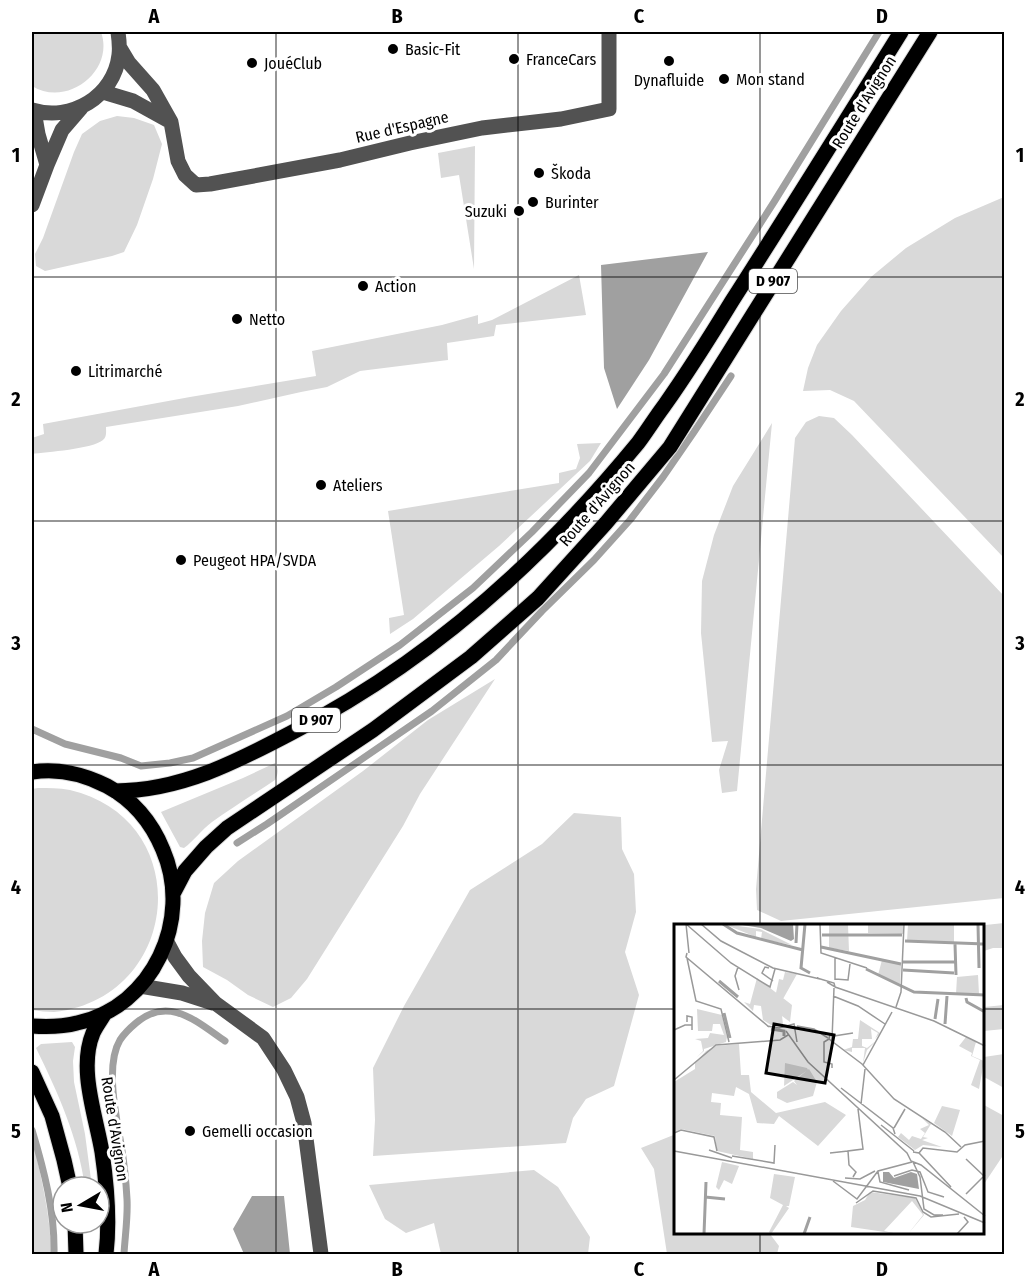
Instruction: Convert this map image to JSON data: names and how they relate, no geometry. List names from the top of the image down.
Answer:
{
  "streets": {
    "main road": ["Route d'Avignon", "D 907"],
    "street": ["Rue d'Espagne"]
  },
  "crossings": [
    ["Route d'Avignon", "D 907"]
  ],
  "places": [
    "Basic-Fit",
    "FranceCars",
    "Dynafluide",
    "JouéClub",
    "Mon stand",
    "Škoda",
    "Burinter",
    "Suzuki",
    "Action",
    "Netto",
    "Litrimarché",
    "Ateliers",
    "Peugeot HPA/SVDA",
    "Gemelli occasion"
  ],
  "north": "left",
  "grid": {
    "columns": [
      "A",
      "B",
      "C",
      "D"
    ],
    "rows": [
      "1",
      "2",
      "3",
      "4",
      "5"
    ]
  }
}
